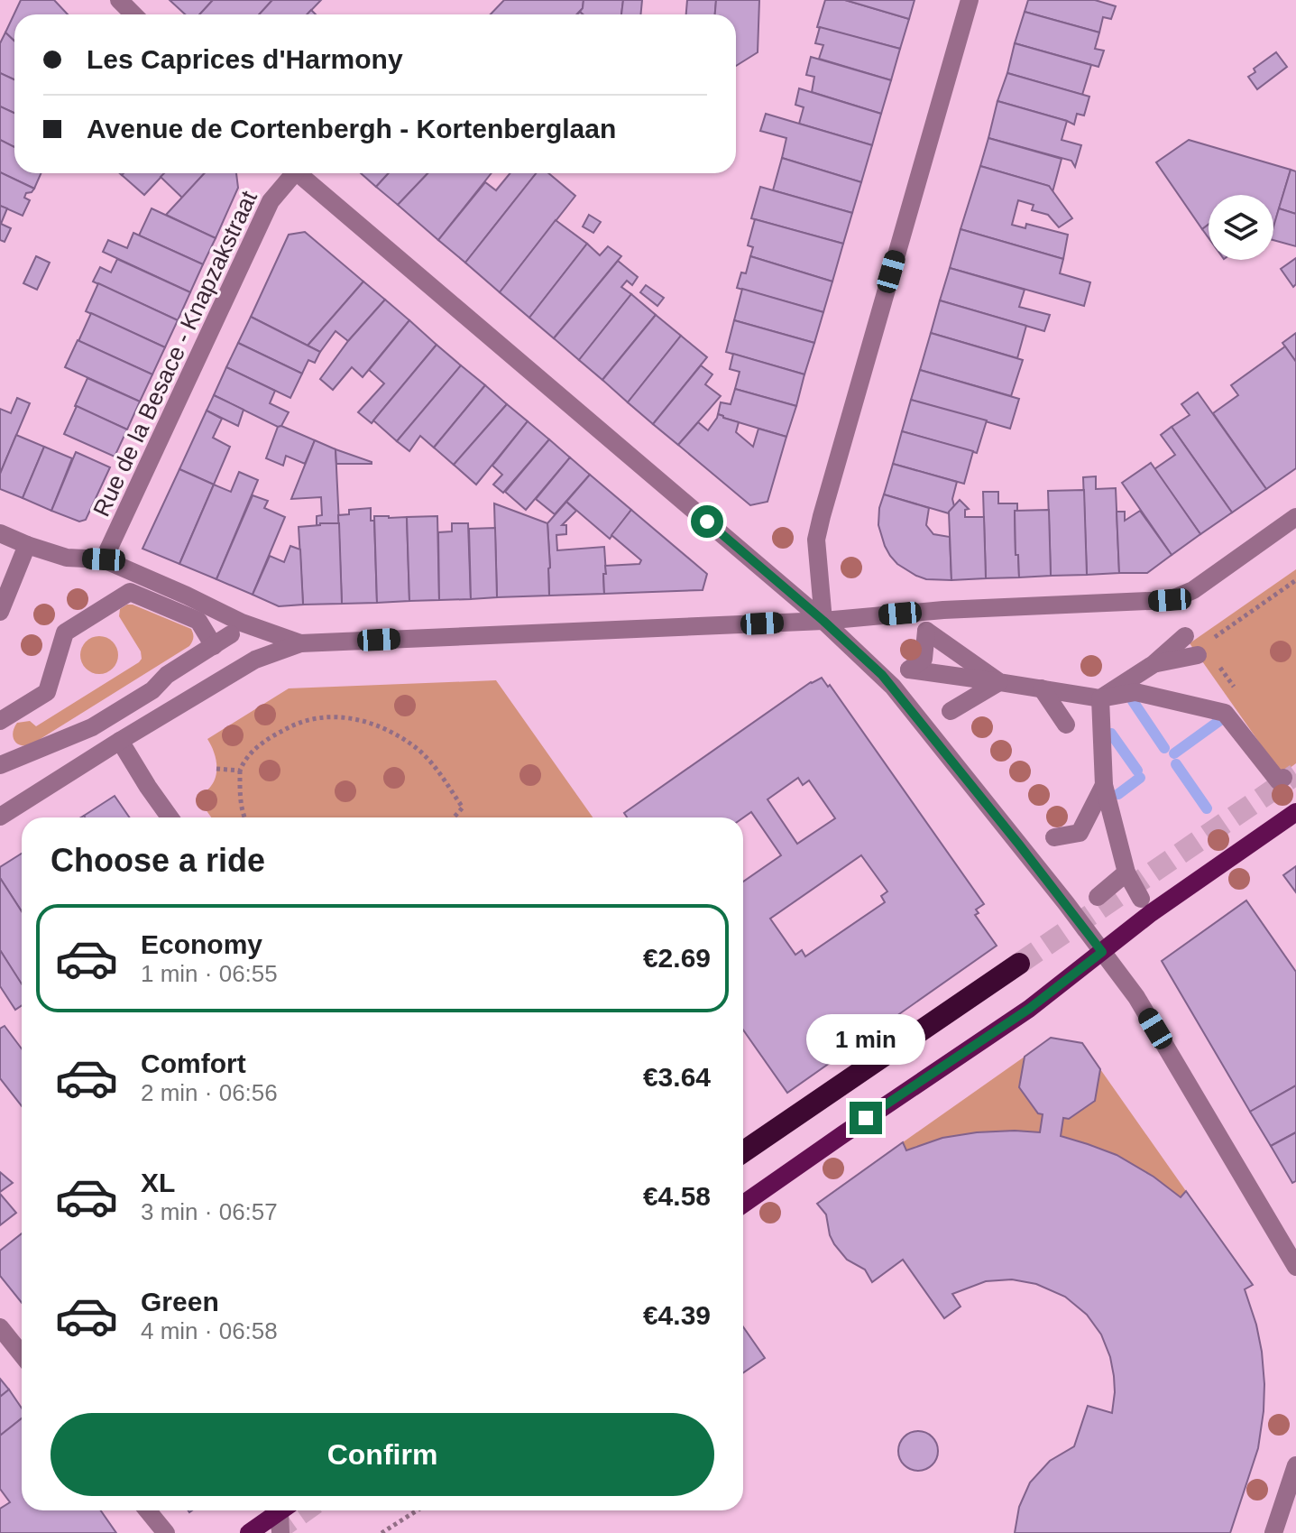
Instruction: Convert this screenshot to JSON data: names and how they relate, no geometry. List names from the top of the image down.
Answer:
{
  "streets": {
    "street": ["Rue de la Besace - Knapzakstraat"]
  },
  "page": {
    "banner": ["Les Caprices d'Harmony", "Avenue de Cortenbergh - Kortenberglaan"],
    "heading": "Choose a ride",
    "list": [
      {
        "name": "Economy",
        "note": "1 min · 06:55",
        "value": "€2.69"
      },
      {
        "name": "Comfort",
        "note": "2 min · 06:56",
        "value": "€3.64"
      },
      {
        "name": "XL",
        "note": "3 min · 06:57",
        "value": "€4.58"
      },
      {
        "name": "Green",
        "note": "4 min · 06:58",
        "value": "€4.39"
      }
    ],
    "bubble": "1 min",
    "buttons": "Confirm"
  }
}
